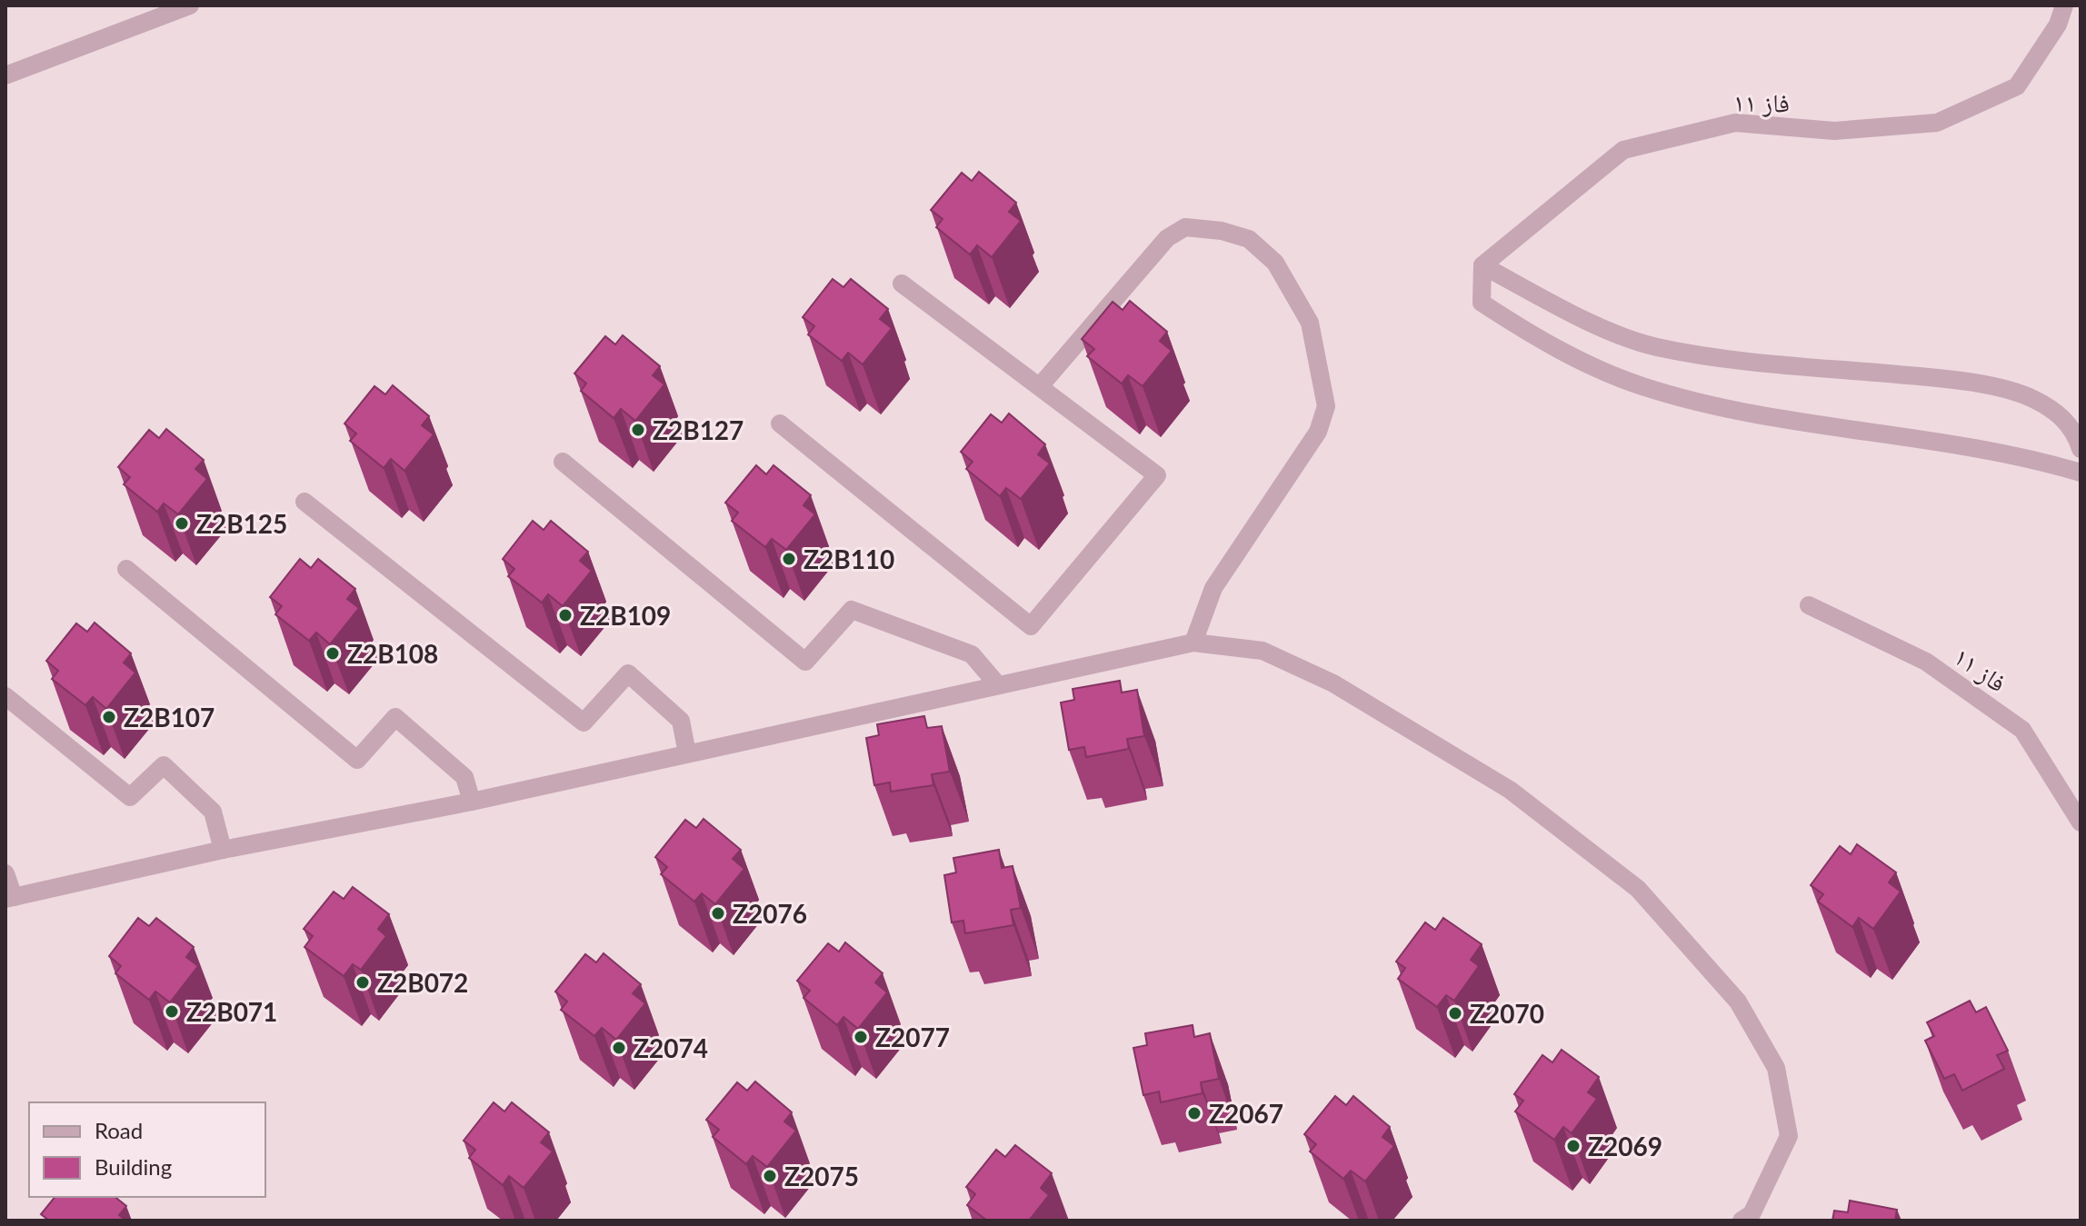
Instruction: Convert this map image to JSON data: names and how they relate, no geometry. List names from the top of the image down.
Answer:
{
  "streets": {
    "street": ["فاز ۱۱"]
  },
  "places": [
    "Z2B127",
    "Z2B125",
    "Z2B110",
    "Z2B109",
    "Z2B108",
    "Z2B107",
    "Z2076",
    "Z2B072",
    "Z2B071",
    "Z2070",
    "Z2077",
    "Z2074",
    "Z2067",
    "Z2069",
    "Z2075"
  ],
  "legend": ["Road", "Building"]
}
